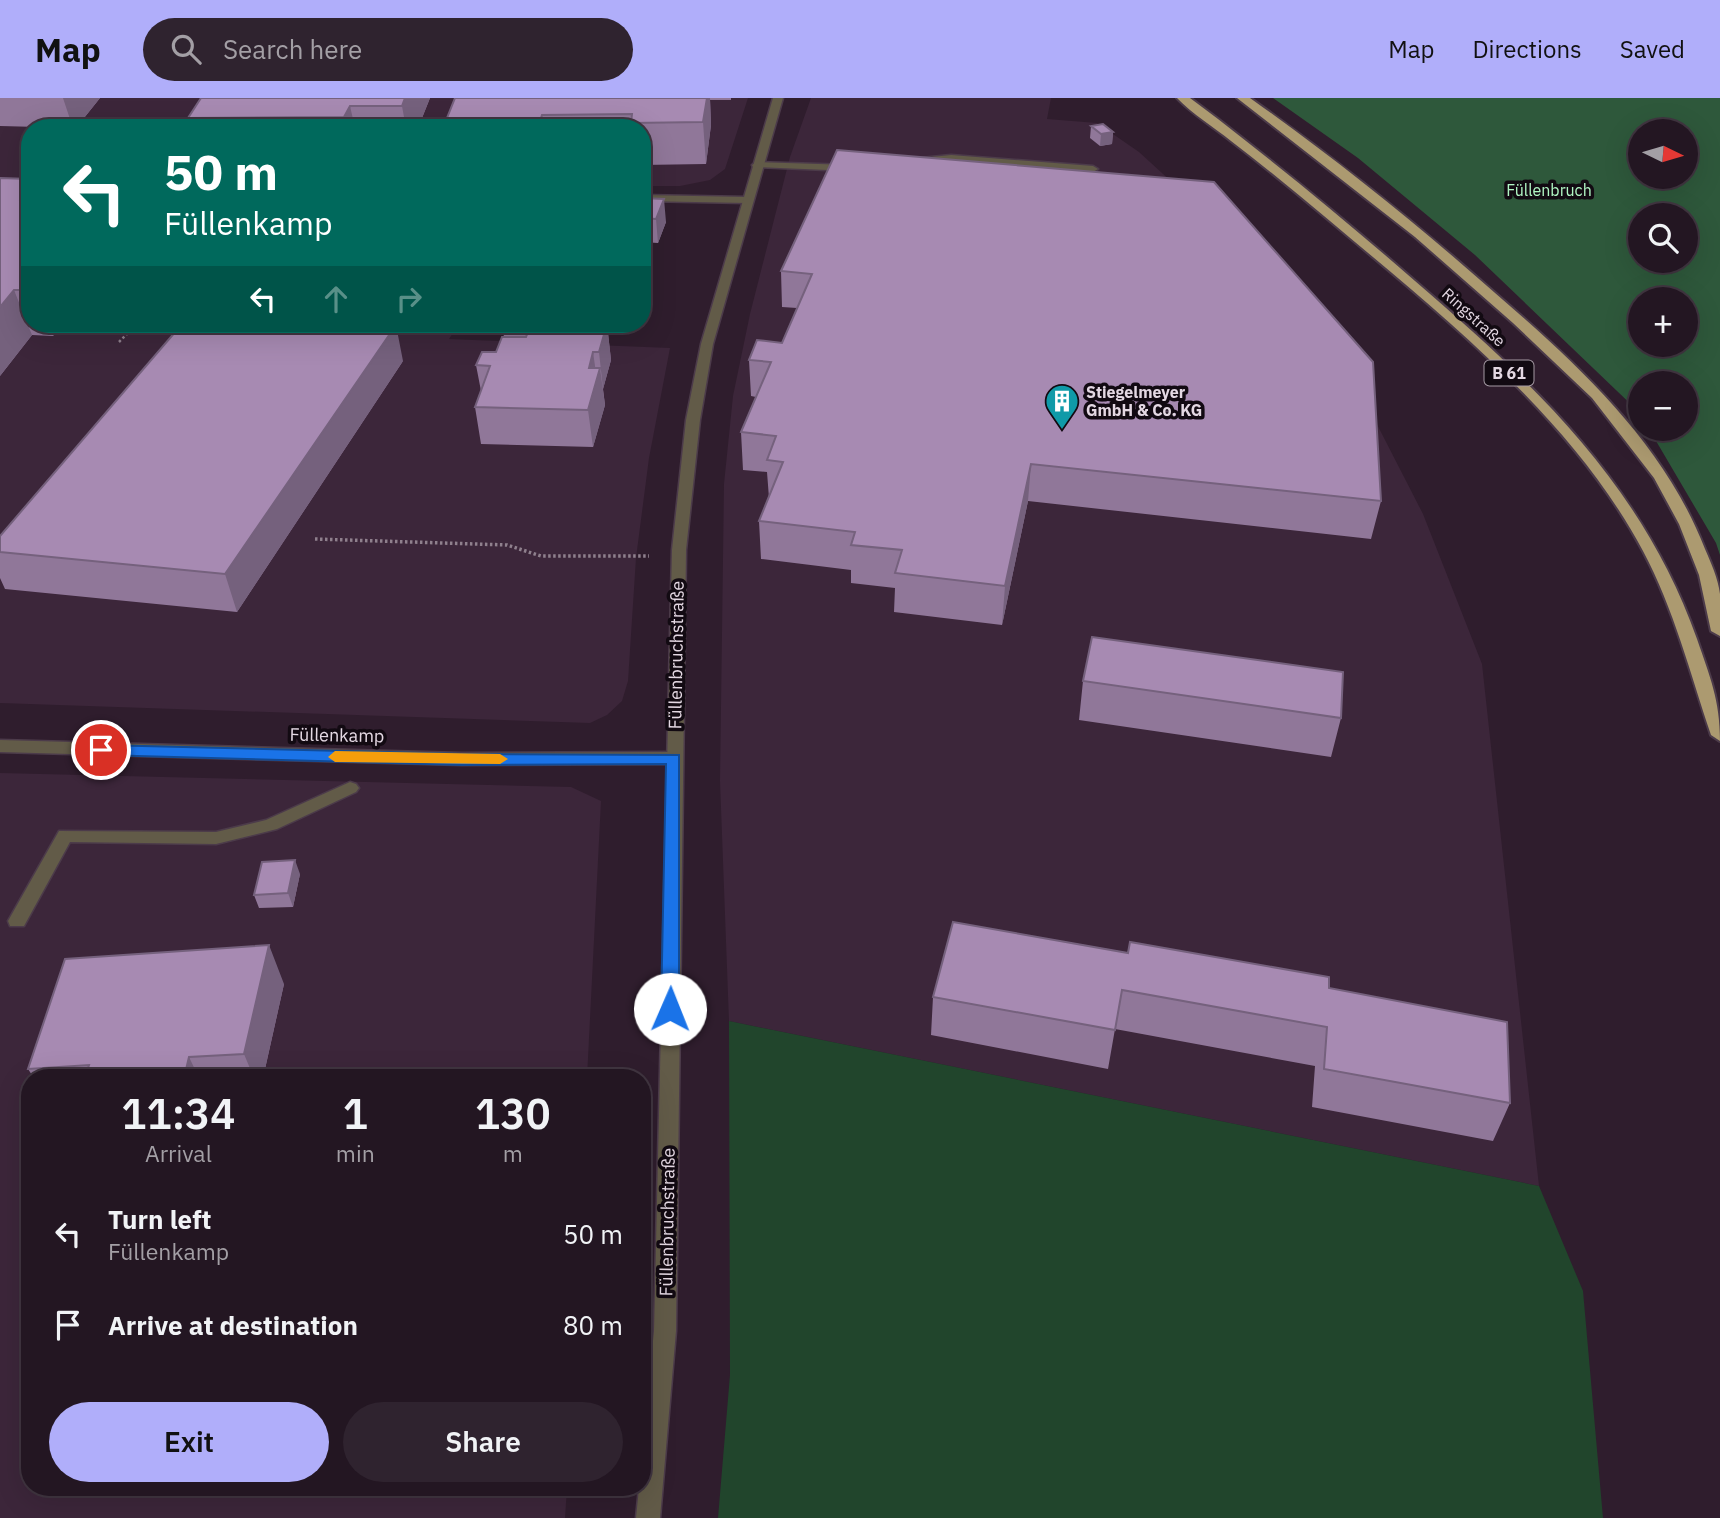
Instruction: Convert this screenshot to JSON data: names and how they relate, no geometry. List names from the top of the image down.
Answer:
{
  "streets": {
    "highway": ["Ringstraße", "B 61"],
    "street": ["Füllenbruchstraße", "Füllenkamp"]
  },
  "crossings": [
    ["Füllenbruchstraße", "Füllenkamp"]
  ],
  "parks": ["Füllenbruch"],
  "places": {
    "building": ["Stiegelmeyer GmbH & Co. KG"]
  },
  "north": "right",
  "page": {
    "header": "Map",
    "search": "Search here",
    "nav": ["Map", "Directions", "Saved"],
    "map_buttons": ["+", "−"],
    "turn": ["50 m", "Füllenkamp"],
    "eta": [
      "11:34",
      "Arrival",
      "1",
      "min",
      "130",
      "m"
    ],
    "list": [
      {
        "name": "Turn left",
        "note": "Füllenkamp",
        "value": "50 m"
      },
      {
        "name": "Arrive at destination",
        "value": "80 m"
      }
    ],
    "buttons": ["Exit", "Share"]
  }
}
